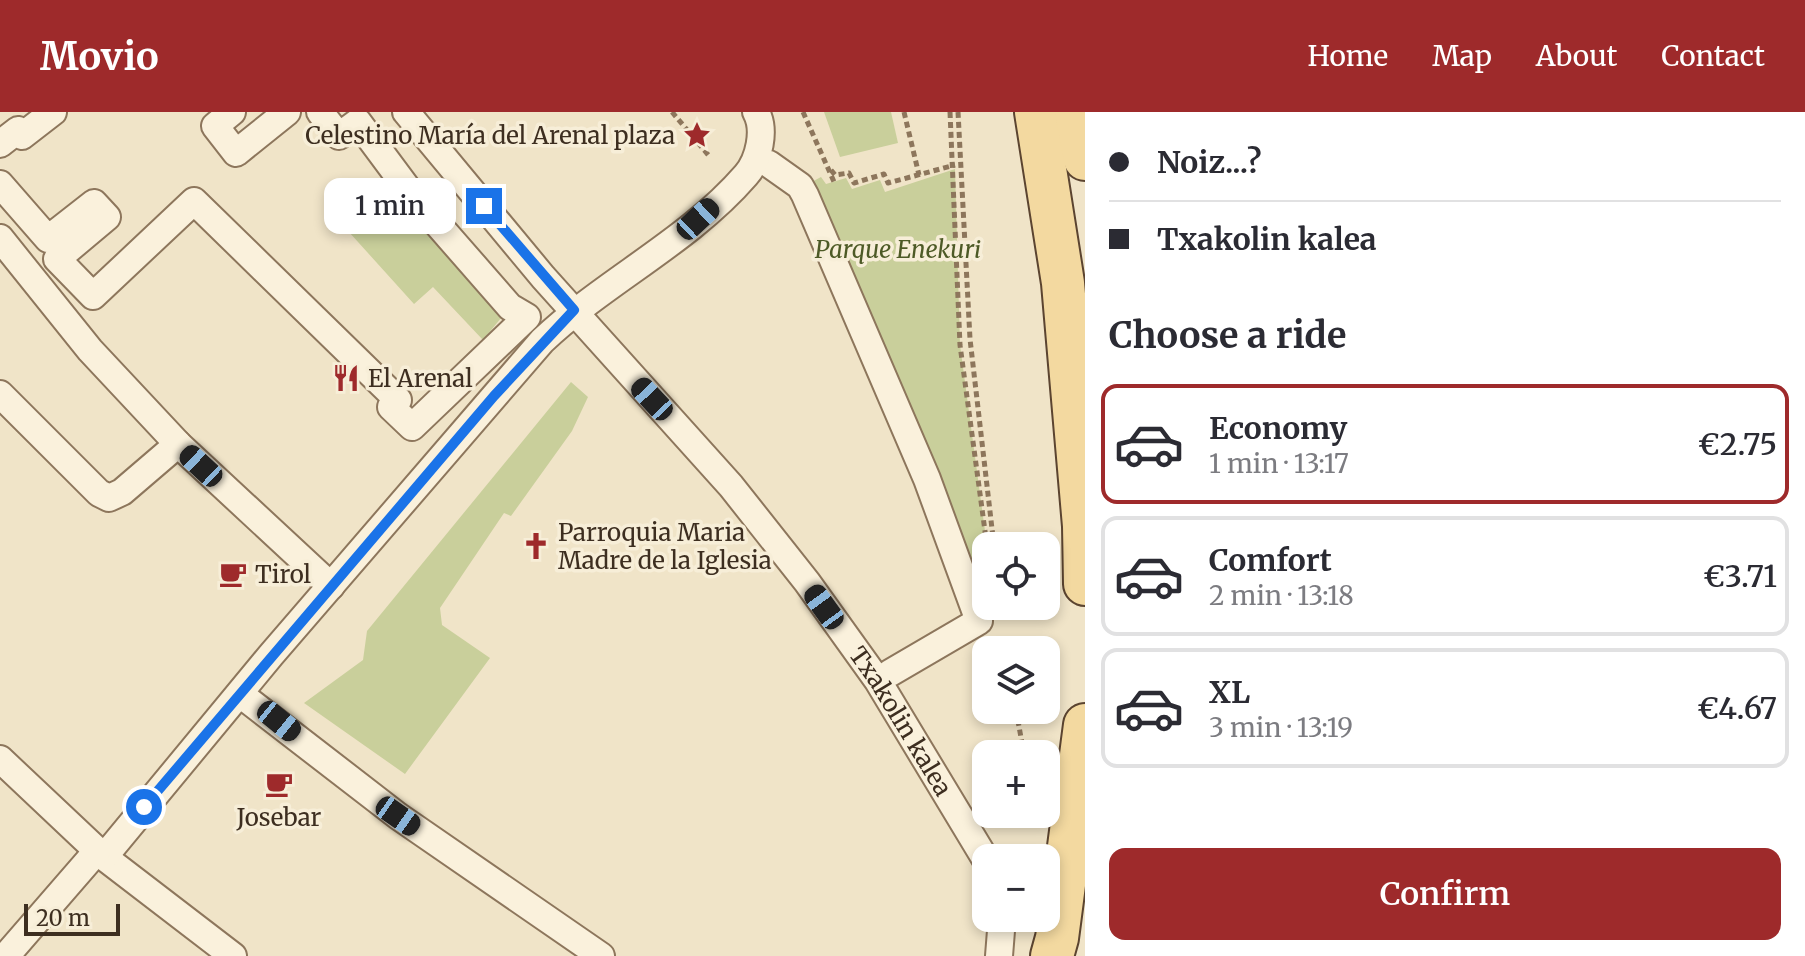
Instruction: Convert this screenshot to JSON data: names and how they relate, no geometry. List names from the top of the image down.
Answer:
{
  "streets": {
    "street": ["Txakolin kalea"]
  },
  "parks": ["Parque Enekuri"],
  "places": {
    "place": ["Celestino María del Arenal plaza"],
    "restaurant": ["El Arenal"],
    "church": ["Parroquia Maria Madre de la Iglesia"],
    "cafe": ["Tirol", "Josebar"]
  },
  "scale_bar": "20 m",
  "page": {
    "header": "Movio",
    "nav": [
      "Home",
      "Map",
      "About",
      "Contact"
    ],
    "banner": ["Noiz...?", "Txakolin kalea"],
    "bubble": "1 min",
    "heading": "Choose a ride",
    "list": [
      {
        "name": "Economy",
        "note": "1 min · 13:17",
        "value": "€2.75"
      },
      {
        "name": "Comfort",
        "note": "2 min · 13:18",
        "value": "€3.71"
      },
      {
        "name": "XL",
        "note": "3 min · 13:19",
        "value": "€4.67"
      }
    ],
    "map_buttons": ["+", "−"],
    "buttons": "Confirm",
    "scale": "20 m"
  }
}
